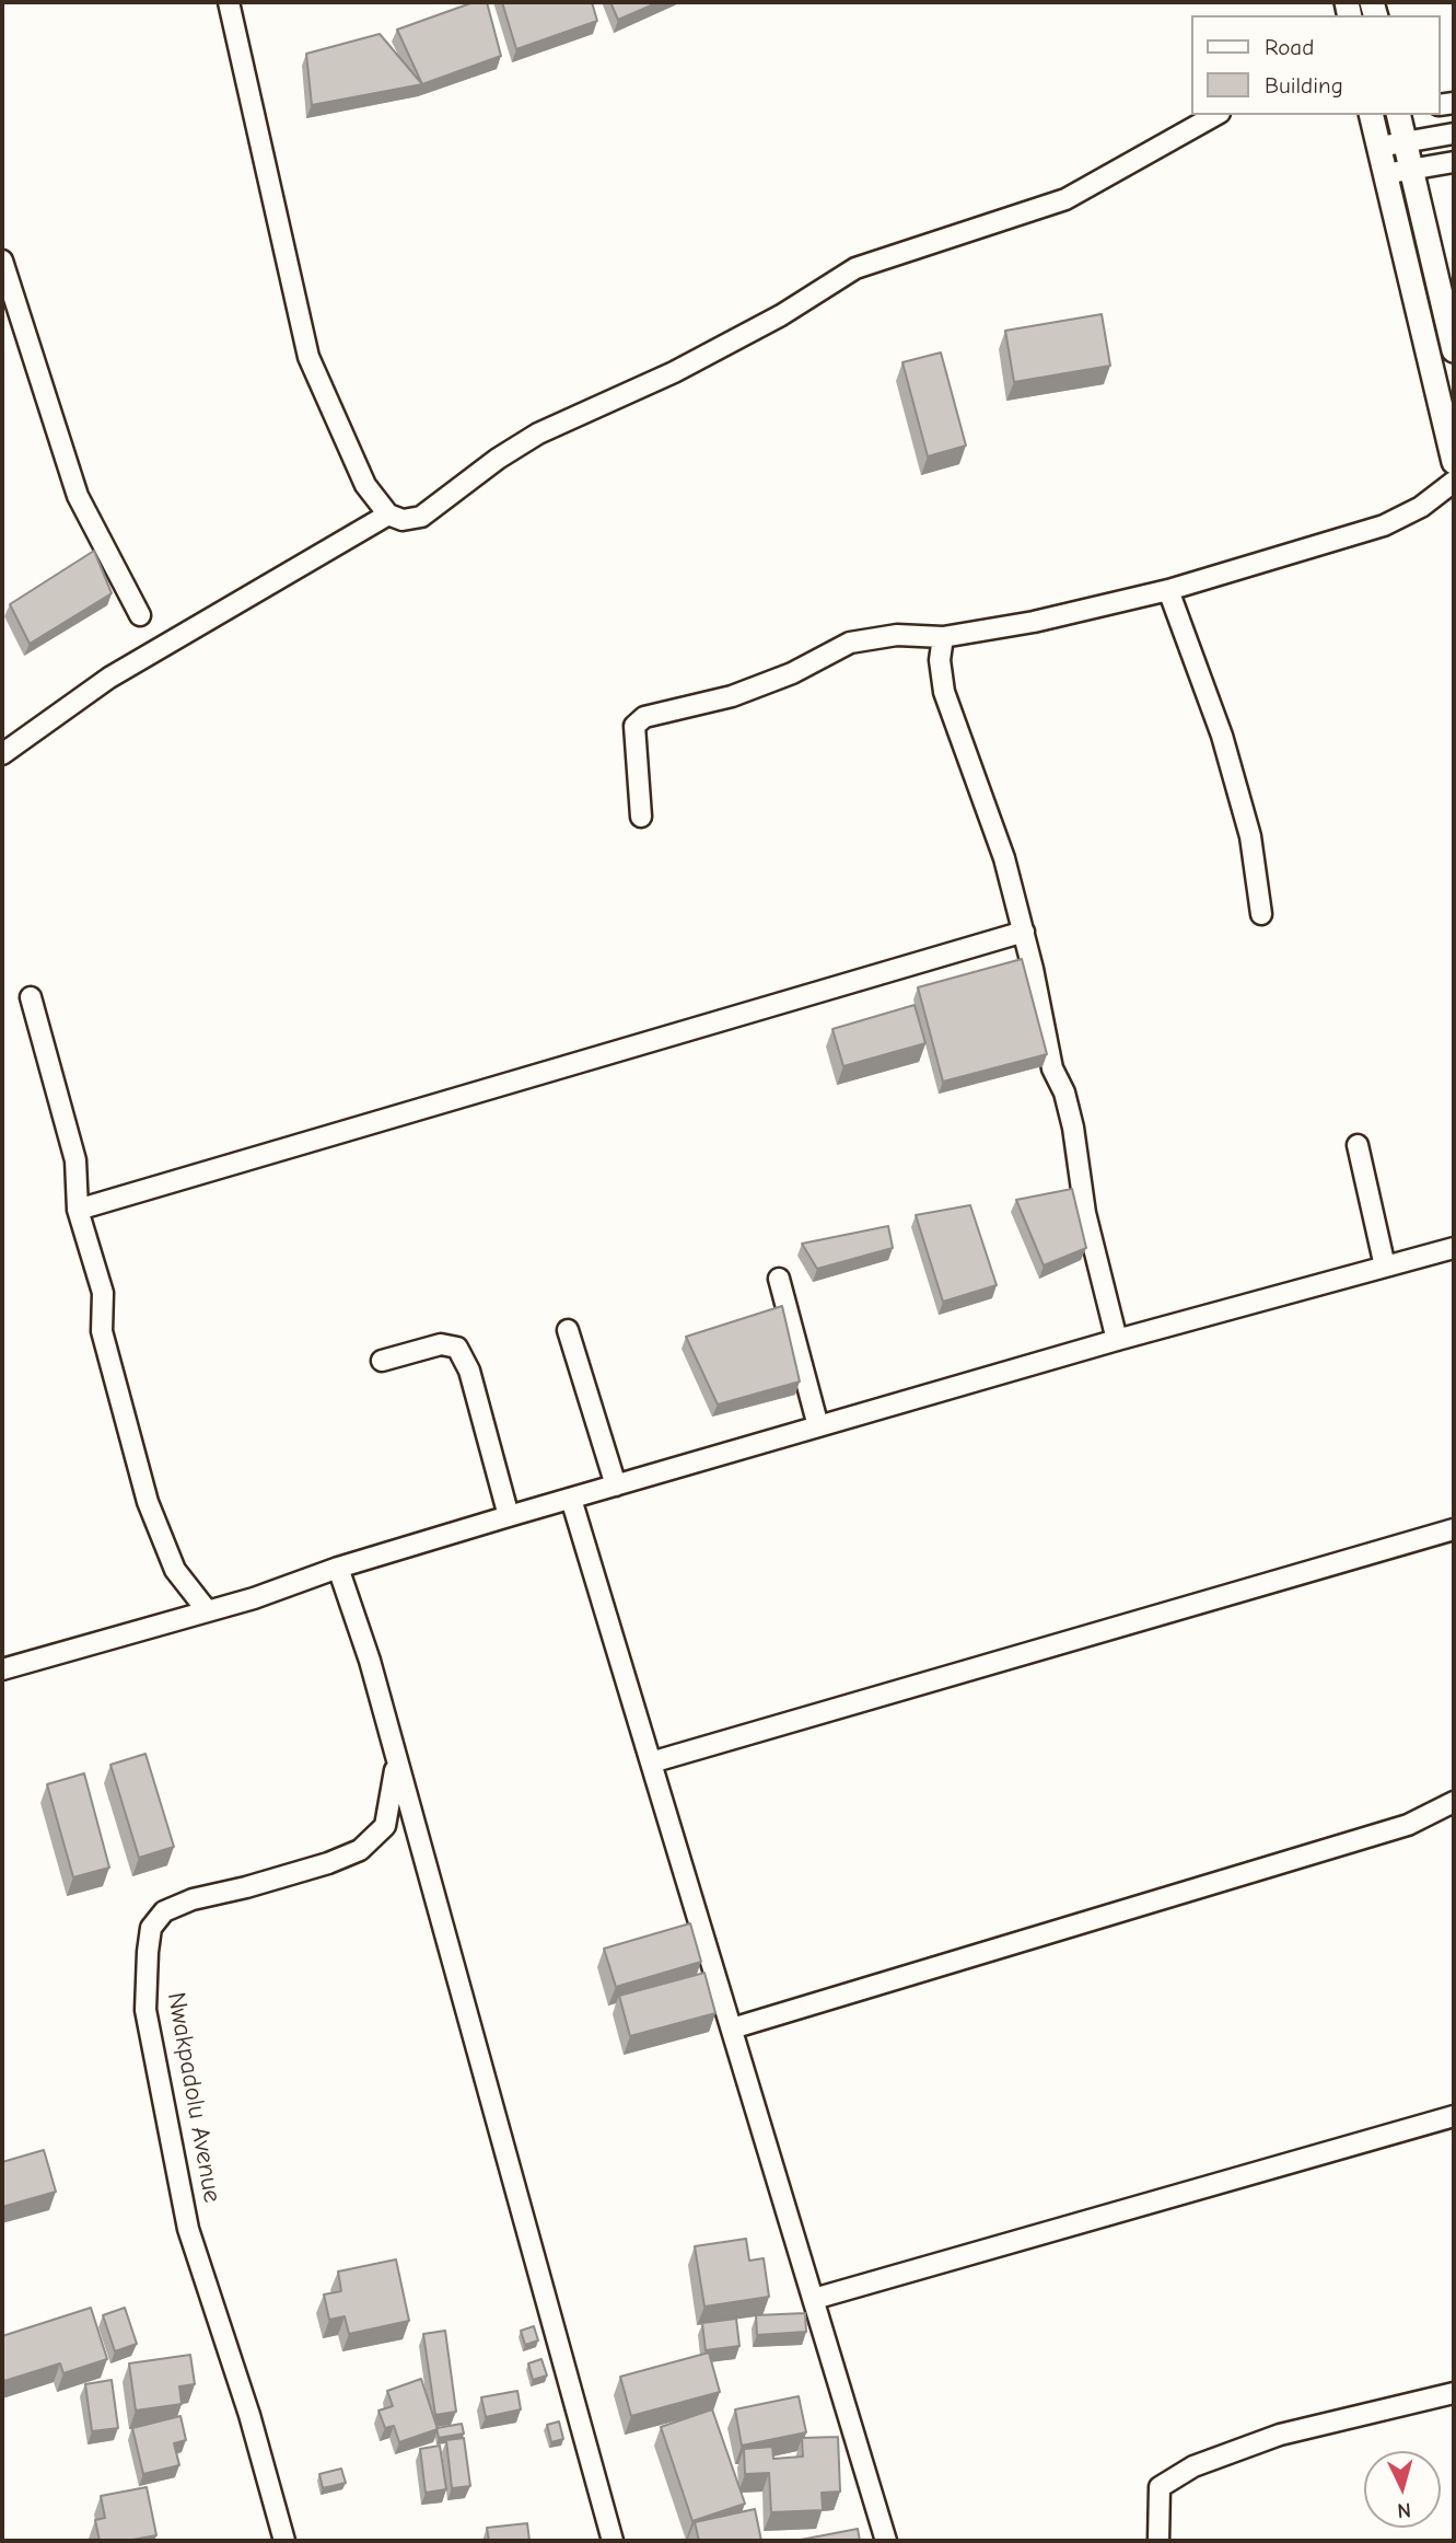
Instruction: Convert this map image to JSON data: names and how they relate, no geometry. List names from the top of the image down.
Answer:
{
  "streets": {
    "street": ["Nwakpadolu Avenue"]
  },
  "legend": ["Road", "Building"],
  "north": "bottom"
}
